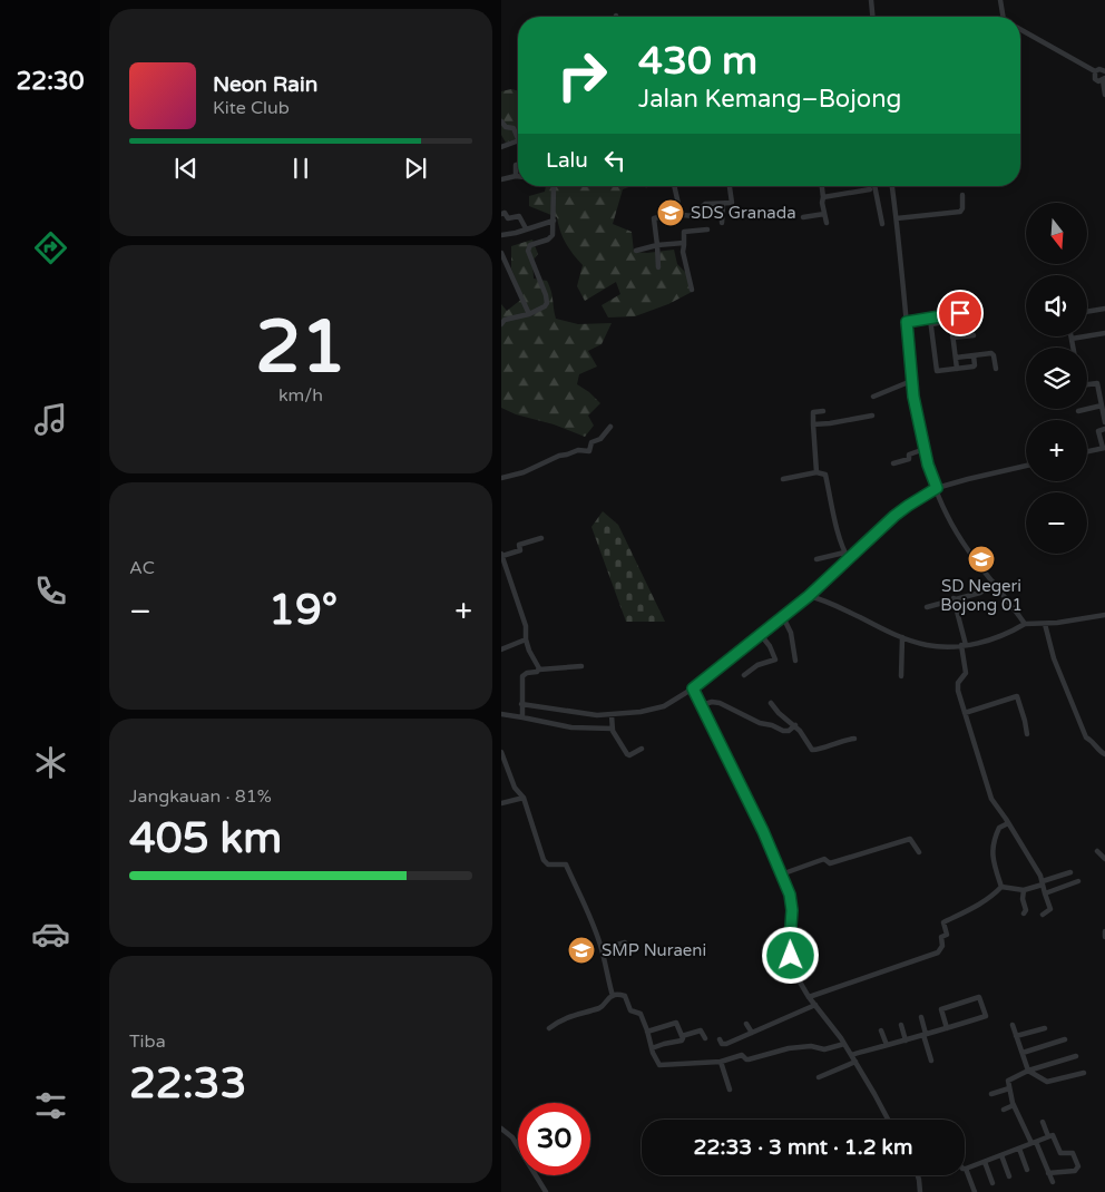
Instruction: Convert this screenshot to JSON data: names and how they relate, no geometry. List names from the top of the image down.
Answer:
{
  "places": {
    "school or university": ["SDS Granada", "SD Negeri Bojong 01", "SMP Nuraeni"]
  },
  "north": "bottom",
  "page": {
    "tabs": "22:30",
    "turn": ["430 m", "Jalan Kemang–Bojong"],
    "song": ["Neon Rain", "Kite Club"],
    "then": "Lalu",
    "map_buttons": ["+", "−"],
    "tile": [
      ["21", "km/h"],
      "AC",
      ["Jangkauan · 81%", "405 km"],
      ["Tiba", "22:33"]
    ],
    "heat": ["−", "19°", "+"],
    "limit": "30",
    "trip": "22:33 · 3 mnt · 1.2 km"
  }
}
